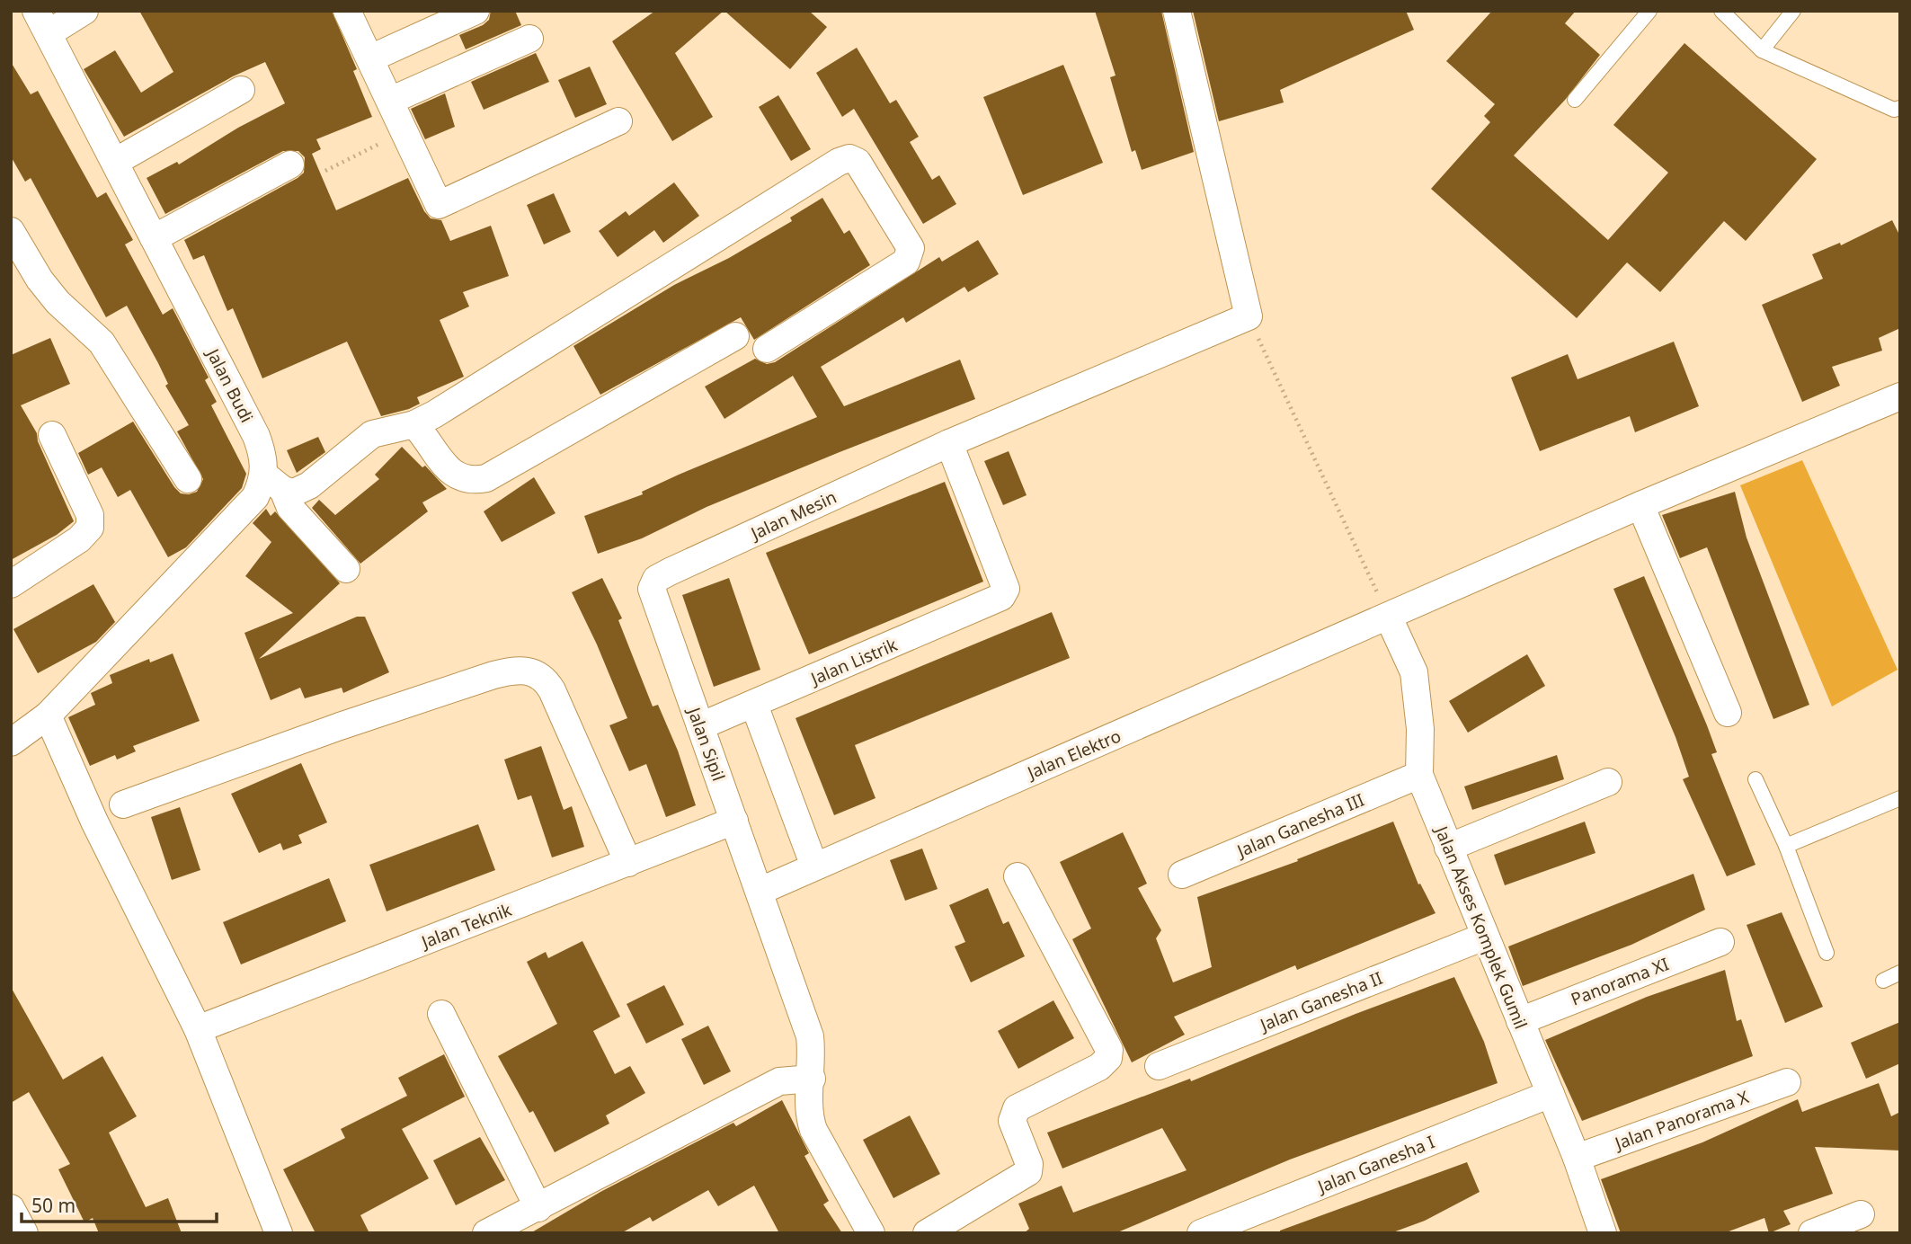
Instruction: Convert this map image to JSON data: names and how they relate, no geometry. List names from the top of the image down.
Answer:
{
  "streets": {
    "street": [
      "Jalan Budi",
      "Jalan Mesin",
      "Jalan Listrik",
      "Jalan Sipil",
      "Jalan Elektro",
      "Jalan Ganesha III",
      "Jalan Teknik",
      "Jalan Akses Komplek Gumil",
      "Panorama XI",
      "Jalan Ganesha II",
      "Jalan Panorama X",
      "Jalan Ganesha I"
    ]
  },
  "crossings": [
    ["Jalan Mesin", "Jalan Listrik"],
    ["Jalan Mesin", "Jalan Sipil"],
    ["Jalan Listrik", "Jalan Sipil"],
    ["Jalan Sipil", "Jalan Elektro"],
    ["Jalan Sipil", "Jalan Teknik"],
    ["Jalan Elektro", "Jalan Akses Komplek Gumil"],
    ["Jalan Ganesha III", "Jalan Akses Komplek Gumil"],
    ["Jalan Akses Komplek Gumil", "Panorama XI"],
    ["Jalan Akses Komplek Gumil", "Jalan Ganesha II"],
    ["Jalan Akses Komplek Gumil", "Jalan Panorama X"],
    ["Jalan Akses Komplek Gumil", "Jalan Ganesha I"]
  ],
  "scale_bar": "50 m"
}
